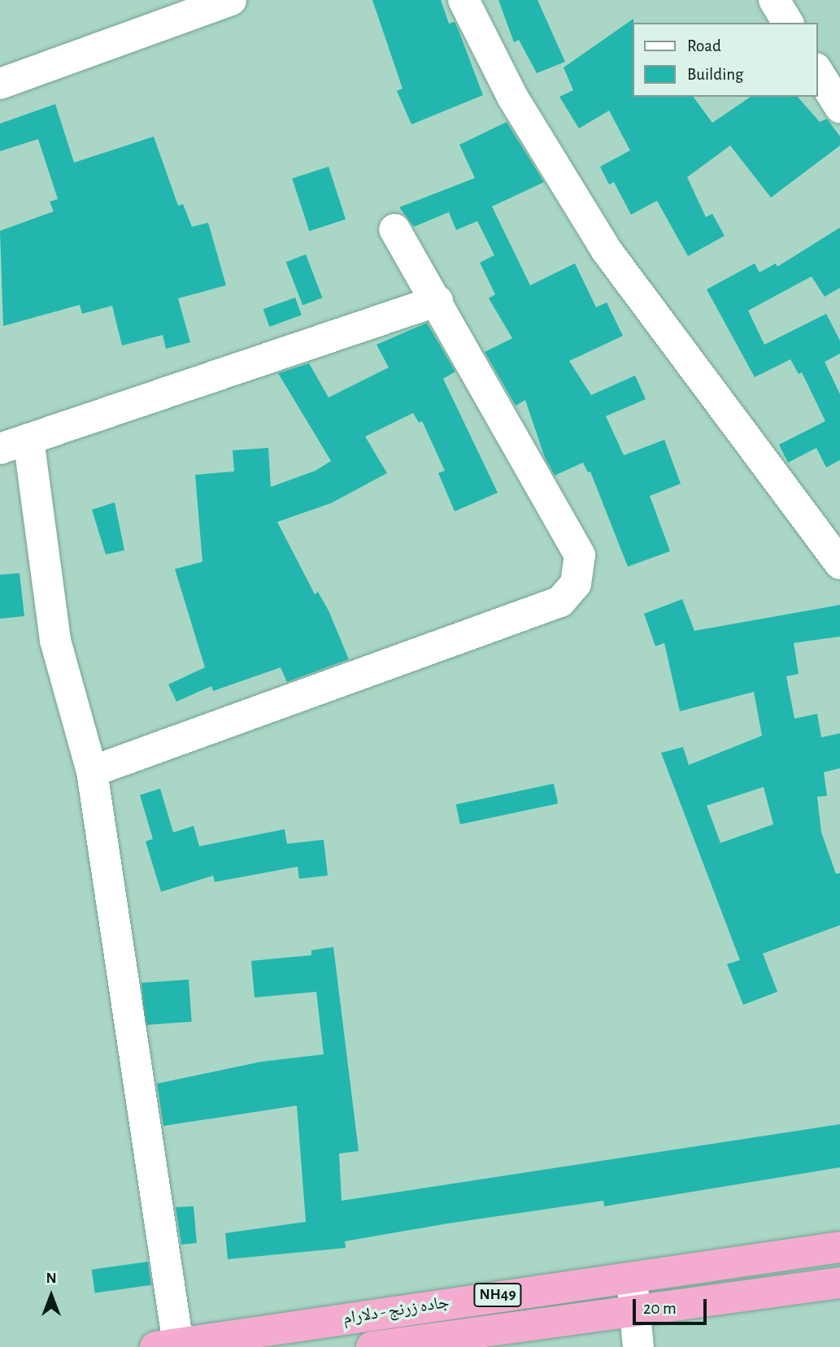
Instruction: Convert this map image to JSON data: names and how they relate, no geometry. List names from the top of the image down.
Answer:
{
  "streets": {
    "highway": ["NH49", "جاده زرنج - دلارام"]
  },
  "legend": ["Road", "Building"],
  "scale_bar": "20 m",
  "north": "top"
}
